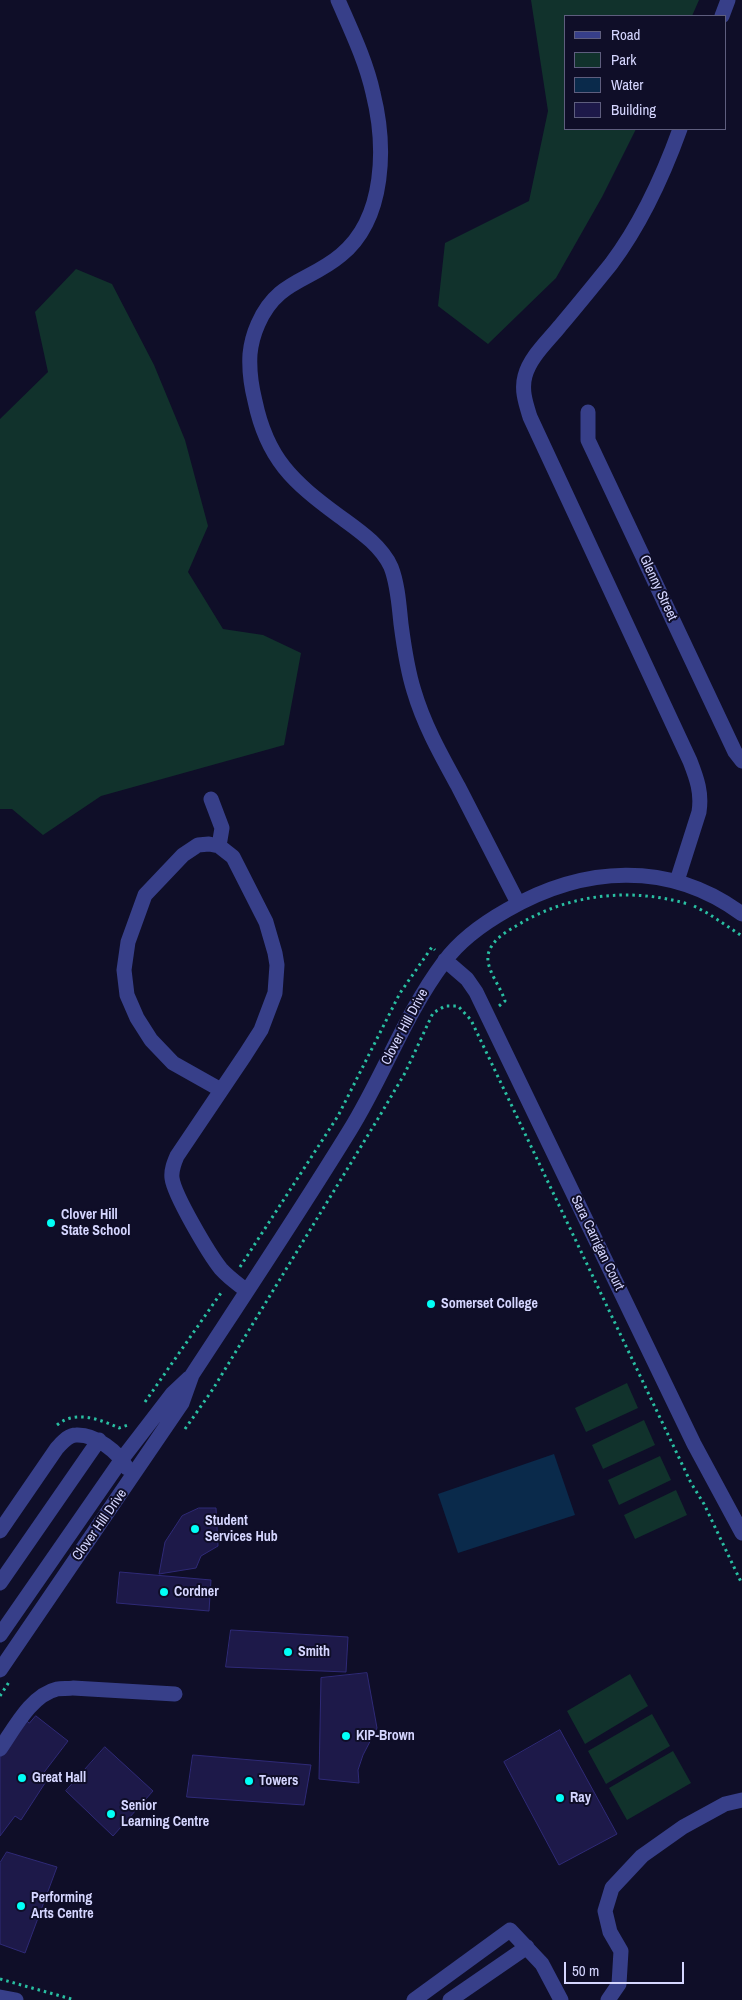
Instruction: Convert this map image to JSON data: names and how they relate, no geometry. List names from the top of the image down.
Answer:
{
  "streets": {
    "street": ["Glenny Street", "Clover Hill Drive", "Sara Carrigan Court"]
  },
  "crossings": [
    ["Clover Hill Drive", "Sara Carrigan Court"]
  ],
  "places": [
    "Clover Hill State School",
    "Somerset College",
    "Student Services Hub",
    "Cordner",
    "Smith",
    "KIP-Brown",
    "Great Hall",
    "Towers",
    "Ray",
    "Senior Learning Centre",
    "Performing Arts Centre"
  ],
  "legend": [
    "Road",
    "Park",
    "Water",
    "Building"
  ],
  "scale_bar": "50 m"
}
